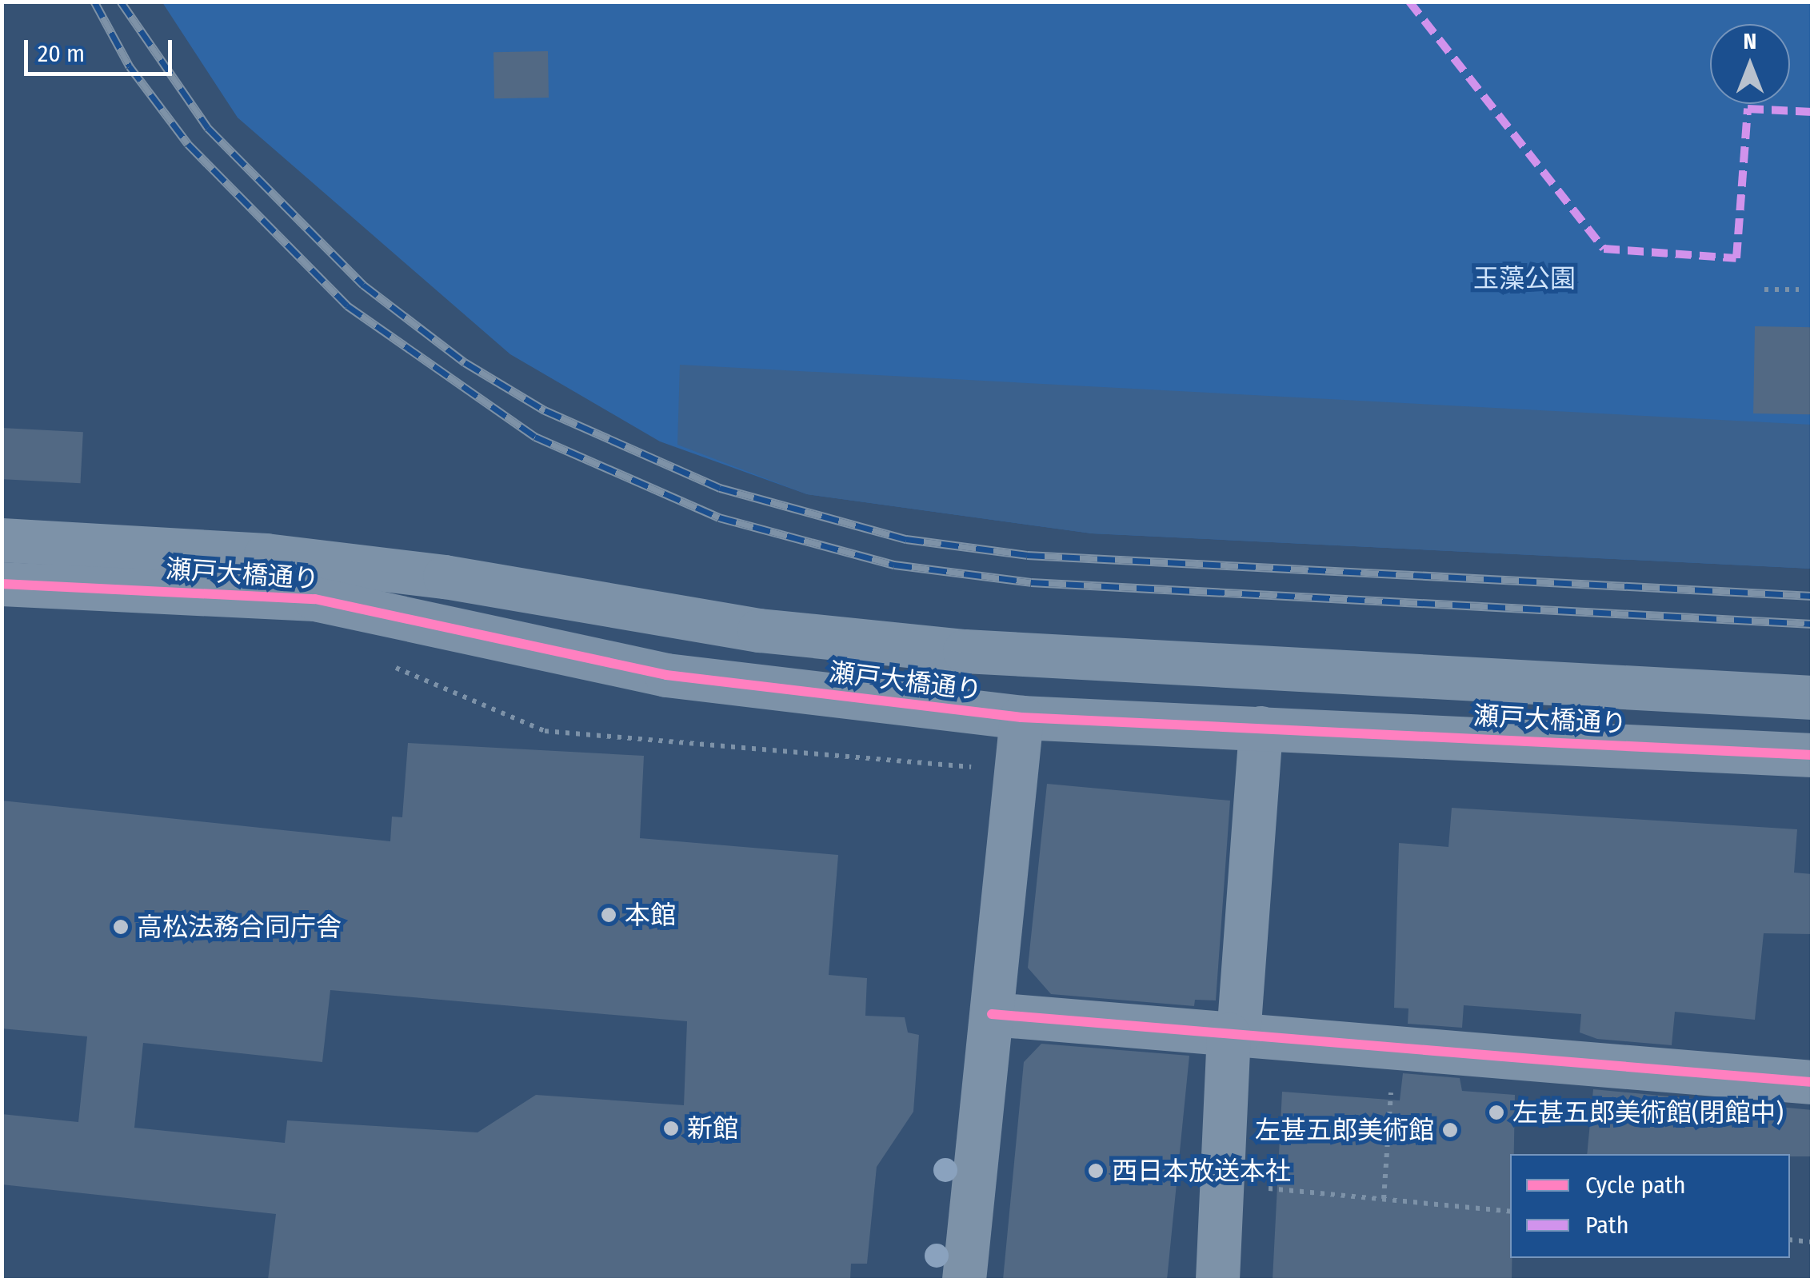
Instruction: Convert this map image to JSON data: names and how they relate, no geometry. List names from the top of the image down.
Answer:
{
  "streets": {
    "street": ["瀬戸大橋通り"]
  },
  "parks": ["玉藻公園"],
  "places": [
    "本館",
    "高松法務合同庁舎",
    "左甚五郎美術館(閉館中)",
    "新館",
    "左甚五郎美術館",
    "西日本放送本社"
  ],
  "legend": ["Cycle path", "Path"],
  "scale_bar": "20 m",
  "north": "top"
}
